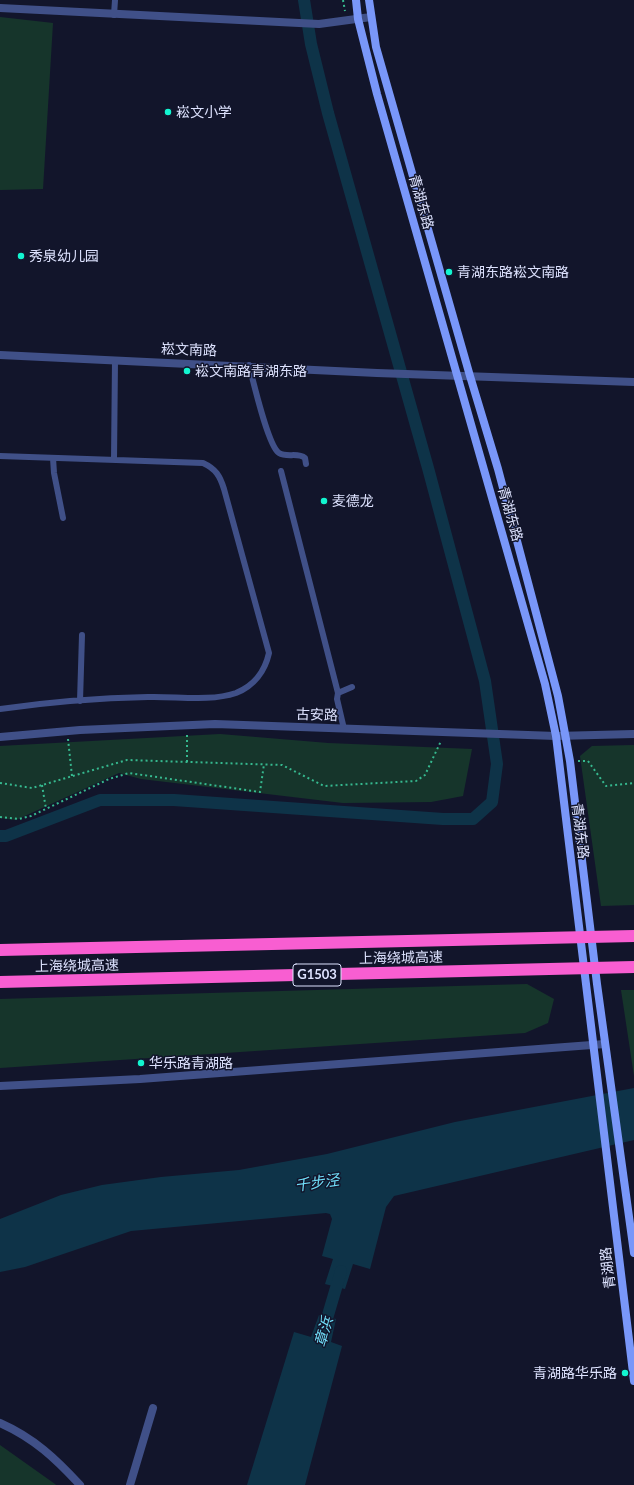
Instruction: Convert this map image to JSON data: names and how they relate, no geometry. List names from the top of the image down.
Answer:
{
  "streets": {
    "highway": ["上海绕城高速", "G1503"],
    "main road": ["青湖东路", "青湖路"],
    "street": ["崧文南路", "古安路"]
  },
  "crossings": [
    ["青湖东路", "崧文南路"],
    ["青湖东路", "古安路"],
    ["青湖东路", "青湖路"]
  ],
  "water": ["千步泾", "章浜"],
  "places": [
    "崧文小学",
    "秀泉幼儿园",
    "青湖东路崧文南路",
    "崧文南路青湖东路",
    "麦德龙",
    "华乐路青湖路",
    "青湖路华乐路"
  ]
}
